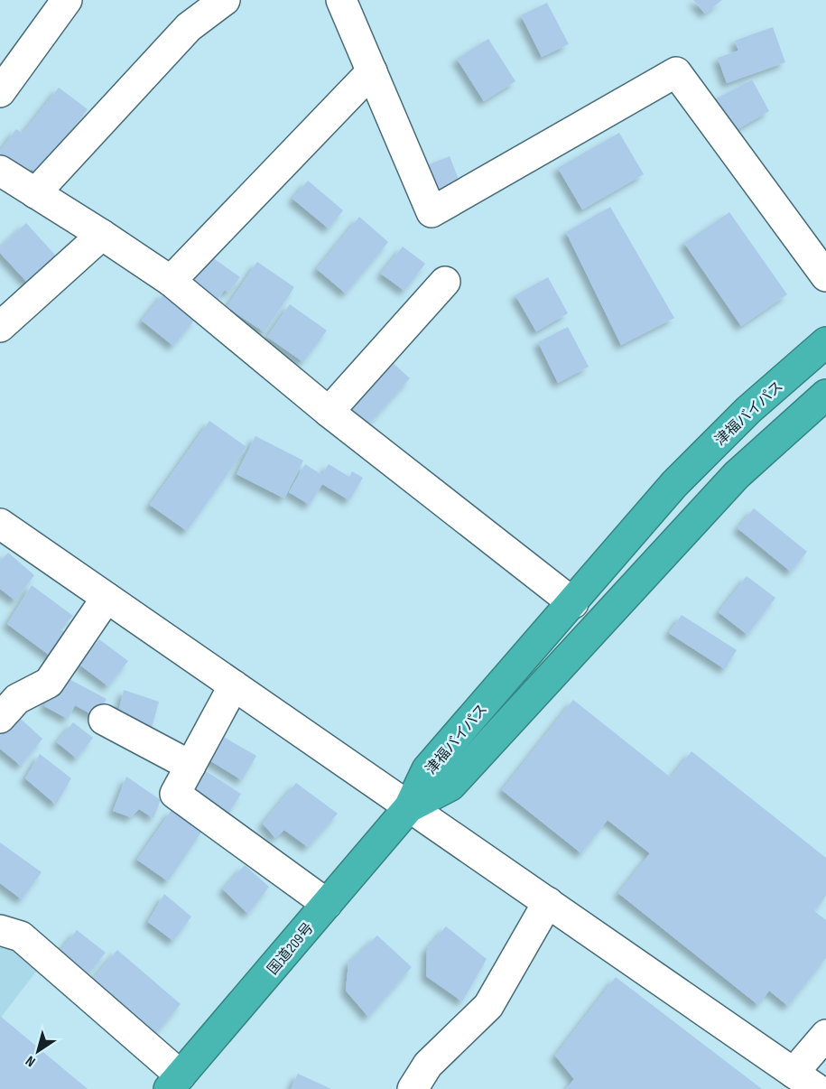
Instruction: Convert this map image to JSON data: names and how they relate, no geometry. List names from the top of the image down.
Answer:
{
  "streets": {
    "highway": ["津福バイパス", "国道209号"]
  },
  "crossings": [
    ["津福バイパス", "国道209号"]
  ],
  "north": "bottom left"
}
